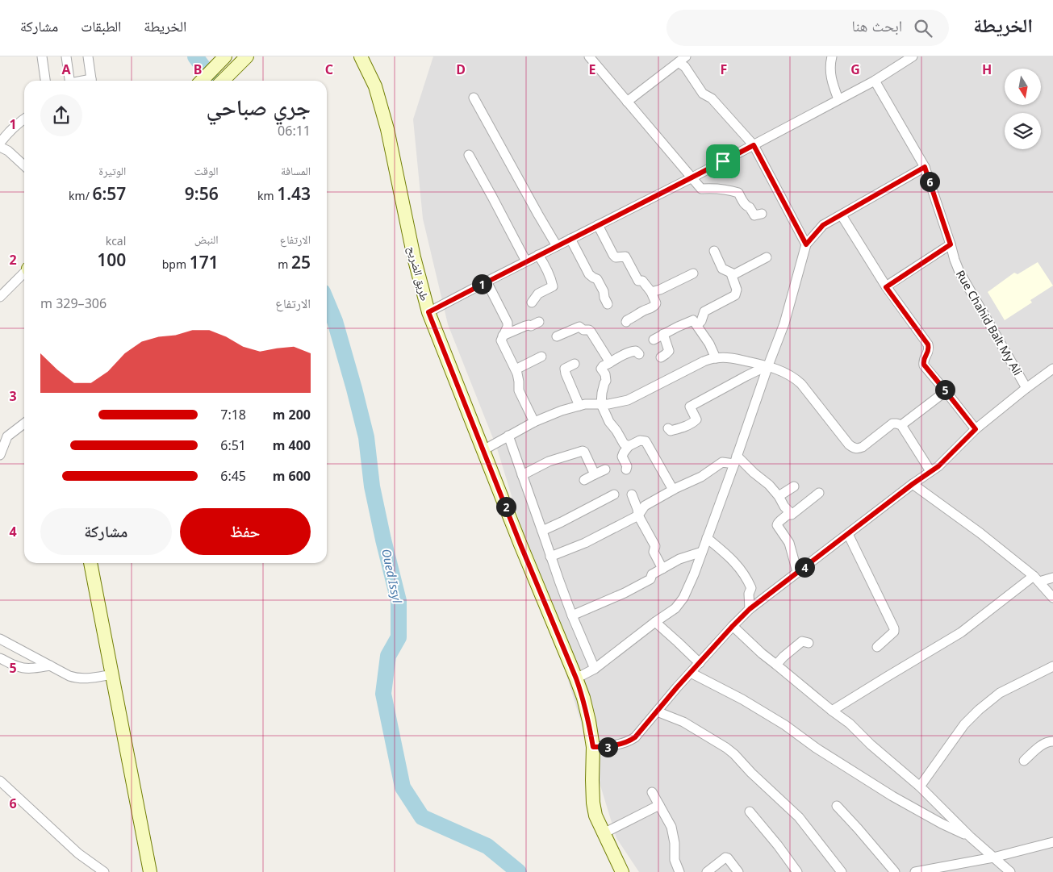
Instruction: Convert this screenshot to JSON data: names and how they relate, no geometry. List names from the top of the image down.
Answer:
{
  "streets": {
    "street": ["طريق الضريح", "Rue Chahid Balt My Ali"]
  },
  "water": ["Oued Issyl"],
  "north": "bottom",
  "page": {
    "header": "الخريطة",
    "search": "ابحث هنا",
    "nav": ["الخريطة", "الطبقات", "مشاركة"],
    "heading": ["جري صباحي", "06:11"],
    "stats": [
      ["المسافة", "1.43 km"],
      ["الوقت", "9:56"],
      ["الوتيرة", "6:57 /km"],
      ["الارتفاع", "25 m"],
      ["النبض", "171 bpm"],
      ["kcal", "100"]
    ],
    "pins": [
      "6",
      "1",
      "5",
      "2",
      "4",
      "3"
    ],
    "chart": ["الارتفاع", "306–329 m"],
    "list": [
      {
        "name": "200 m",
        "note": "7:18"
      },
      {
        "name": "400 m",
        "note": "6:51"
      },
      {
        "name": "600 m",
        "note": "6:45"
      }
    ],
    "buttons": ["حفظ", "مشاركة"]
  },
  "grid": {
    "columns": [
      "A",
      "B",
      "C",
      "D",
      "E",
      "F",
      "G",
      "H"
    ],
    "rows": [
      "1",
      "2",
      "3",
      "4",
      "5",
      "6"
    ]
  }
}
